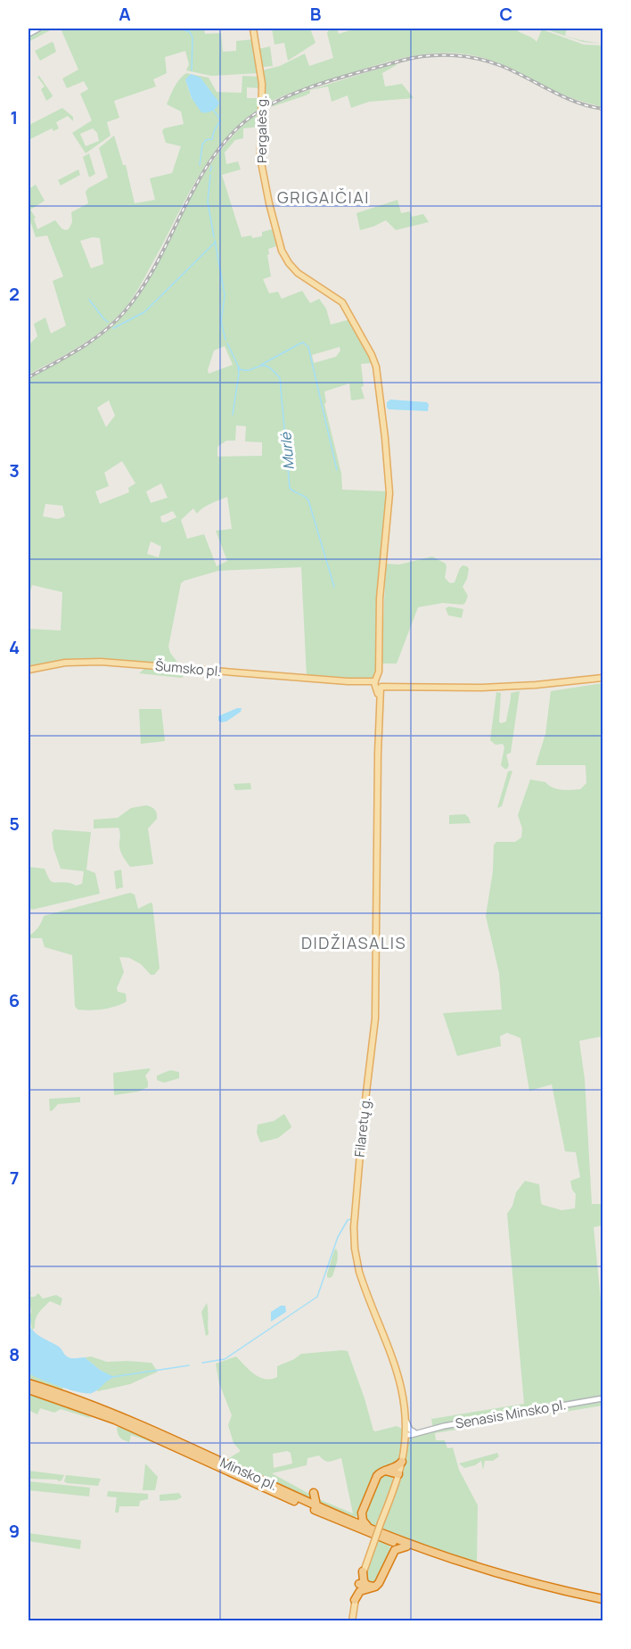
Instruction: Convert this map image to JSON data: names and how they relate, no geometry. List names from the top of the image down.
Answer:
{
  "streets": {
    "highway": ["Minsko pl."],
    "main road": [
      "Pergalės g.",
      "Šumsko pl.",
      "Filaretų g.",
      "Senasis Minsko pl."
    ]
  },
  "crossings": [
    ["Pergalės g.", "Filaretų g."],
    ["Šumsko pl.", "Filaretų g."],
    ["Filaretų g.", "Senasis Minsko pl."]
  ],
  "districts": ["GRIGAIČIAI", "DIDŽIASALIS"],
  "water": ["Murlė"],
  "grid": {
    "columns": ["A", "B", "C"],
    "rows": [
      "1",
      "2",
      "3",
      "4",
      "5",
      "6",
      "7",
      "8",
      "9"
    ]
  }
}
